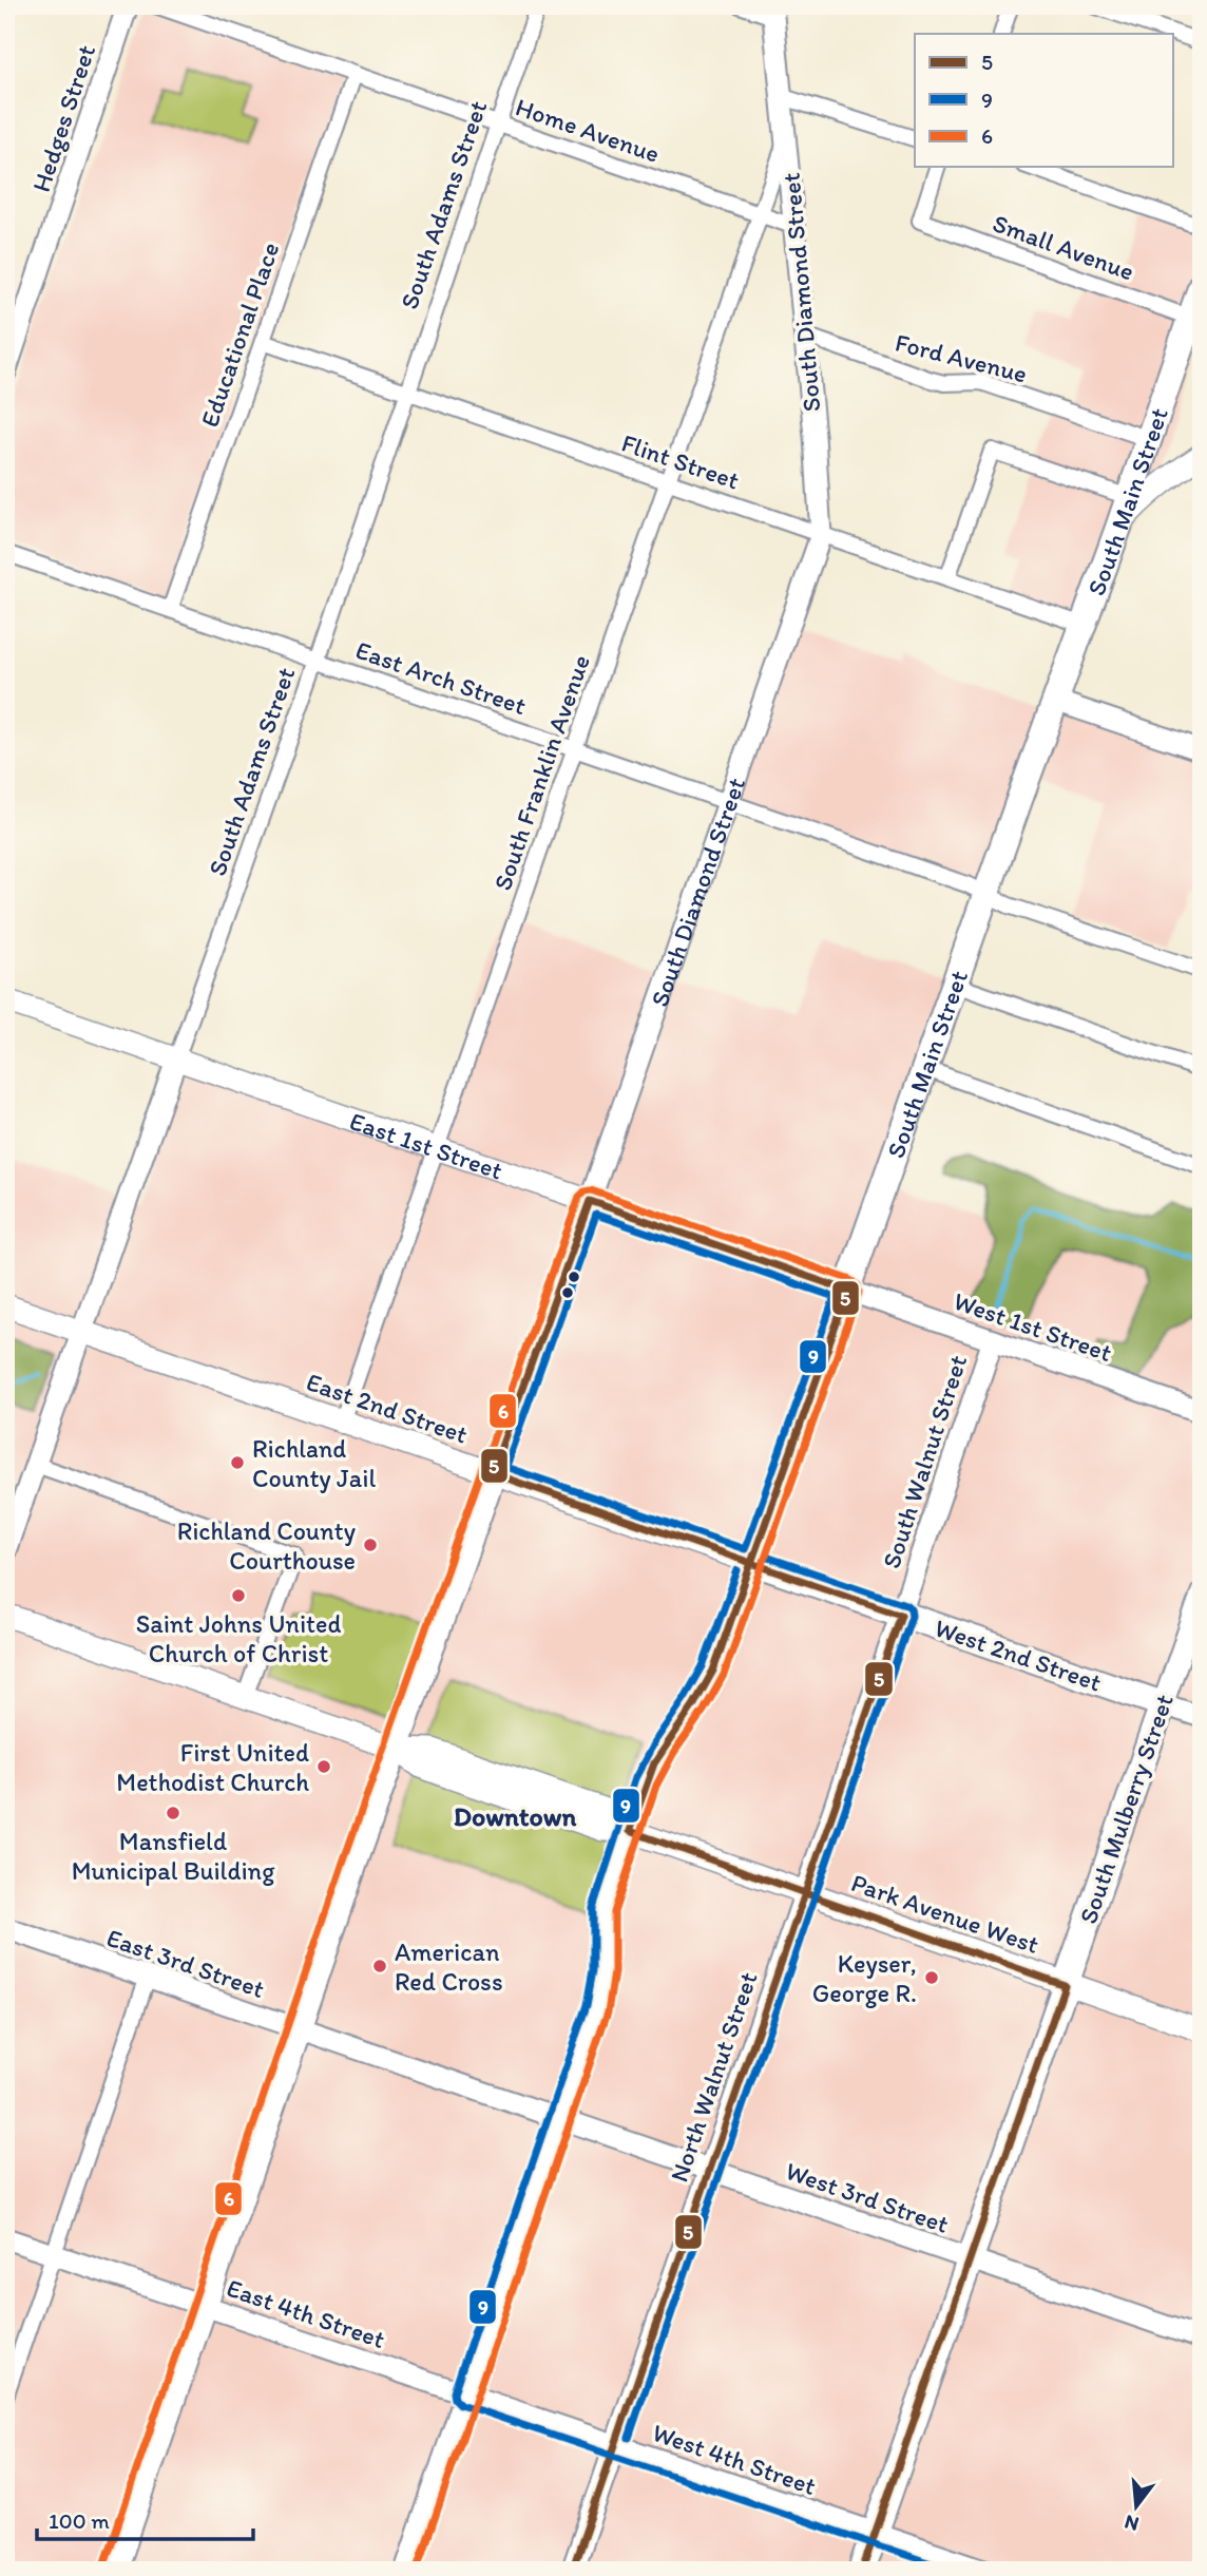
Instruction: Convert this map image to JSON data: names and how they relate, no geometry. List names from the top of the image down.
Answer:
{
  "streets": {
    "highway": [
      "South Diamond Street",
      "South Main Street",
      "East 1st Street",
      "West 2nd Street",
      "South Mulberry Street"
    ],
    "main road": ["East 2nd Street", "Park Avenue West"],
    "street": [
      "Hedges Street",
      "Home Avenue",
      "South Adams Street",
      "Small Avenue",
      "Educational Place",
      "Ford Avenue",
      "Flint Street",
      "East Arch Street",
      "South Franklin Avenue",
      "West 1st Street",
      "South Walnut Street",
      "East 3rd Street",
      "North Walnut Street",
      "West 3rd Street",
      "East 4th Street",
      "West 4th Street"
    ]
  },
  "crossings": [
    ["Home Avenue", "South Adams Street"],
    ["Home Avenue", "South Diamond Street"],
    ["Home Avenue", "Educational Place"],
    ["Home Avenue", "South Franklin Avenue"],
    ["South Adams Street", "Flint Street"],
    ["South Adams Street", "East Arch Street"],
    ["South Adams Street", "East 1st Street"],
    ["South Adams Street", "East 2nd Street"],
    ["Small Avenue", "South Main Street"],
    ["South Diamond Street", "Ford Avenue"],
    ["South Diamond Street", "Flint Street"],
    ["South Diamond Street", "East Arch Street"],
    ["South Diamond Street", "South Franklin Avenue"],
    ["South Diamond Street", "East 1st Street"],
    ["South Diamond Street", "East 2nd Street"],
    ["South Diamond Street", "Park Avenue West"],
    ["South Diamond Street", "East 3rd Street"],
    ["South Diamond Street", "East 4th Street"],
    ["Educational Place", "Flint Street"],
    ["Educational Place", "East Arch Street"],
    ["Ford Avenue", "South Main Street"],
    ["Flint Street", "South Main Street"],
    ["Flint Street", "South Franklin Avenue"],
    ["South Main Street", "East Arch Street"],
    ["South Main Street", "East 1st Street"],
    ["South Main Street", "West 1st Street"],
    ["South Main Street", "East 2nd Street"],
    ["South Main Street", "West 2nd Street"],
    ["South Main Street", "Park Avenue West"],
    ["South Main Street", "East 3rd Street"],
    ["South Main Street", "West 3rd Street"],
    ["South Main Street", "East 4th Street"],
    ["South Main Street", "West 4th Street"],
    ["East Arch Street", "South Franklin Avenue"],
    ["South Franklin Avenue", "East 1st Street"],
    ["South Franklin Avenue", "East 2nd Street"],
    ["East 1st Street", "West 1st Street"],
    ["West 1st Street", "South Walnut Street"],
    ["East 2nd Street", "West 2nd Street"],
    ["South Walnut Street", "West 2nd Street"],
    ["South Walnut Street", "Park Avenue West"],
    ["South Walnut Street", "North Walnut Street"],
    ["West 2nd Street", "South Mulberry Street"],
    ["South Mulberry Street", "Park Avenue West"],
    ["South Mulberry Street", "West 3rd Street"],
    ["South Mulberry Street", "West 4th Street"],
    ["Park Avenue West", "North Walnut Street"],
    ["East 3rd Street", "West 3rd Street"],
    ["North Walnut Street", "West 3rd Street"],
    ["North Walnut Street", "West 4th Street"],
    ["East 4th Street", "West 4th Street"]
  ],
  "districts": ["Downtown"],
  "places": [
    "Richland County Jail",
    "Richland County Courthouse",
    "Saint Johns United Church of Christ",
    "First United Methodist Church",
    "Mansfield Municipal Building",
    "American Red Cross",
    "Keyser, George R."
  ],
  "lines": ["transit line 6", "transit line 5", "transit line 9"],
  "legend": ["5", "9", "6"],
  "scale_bar": "100 m",
  "north": "bottom"
}
